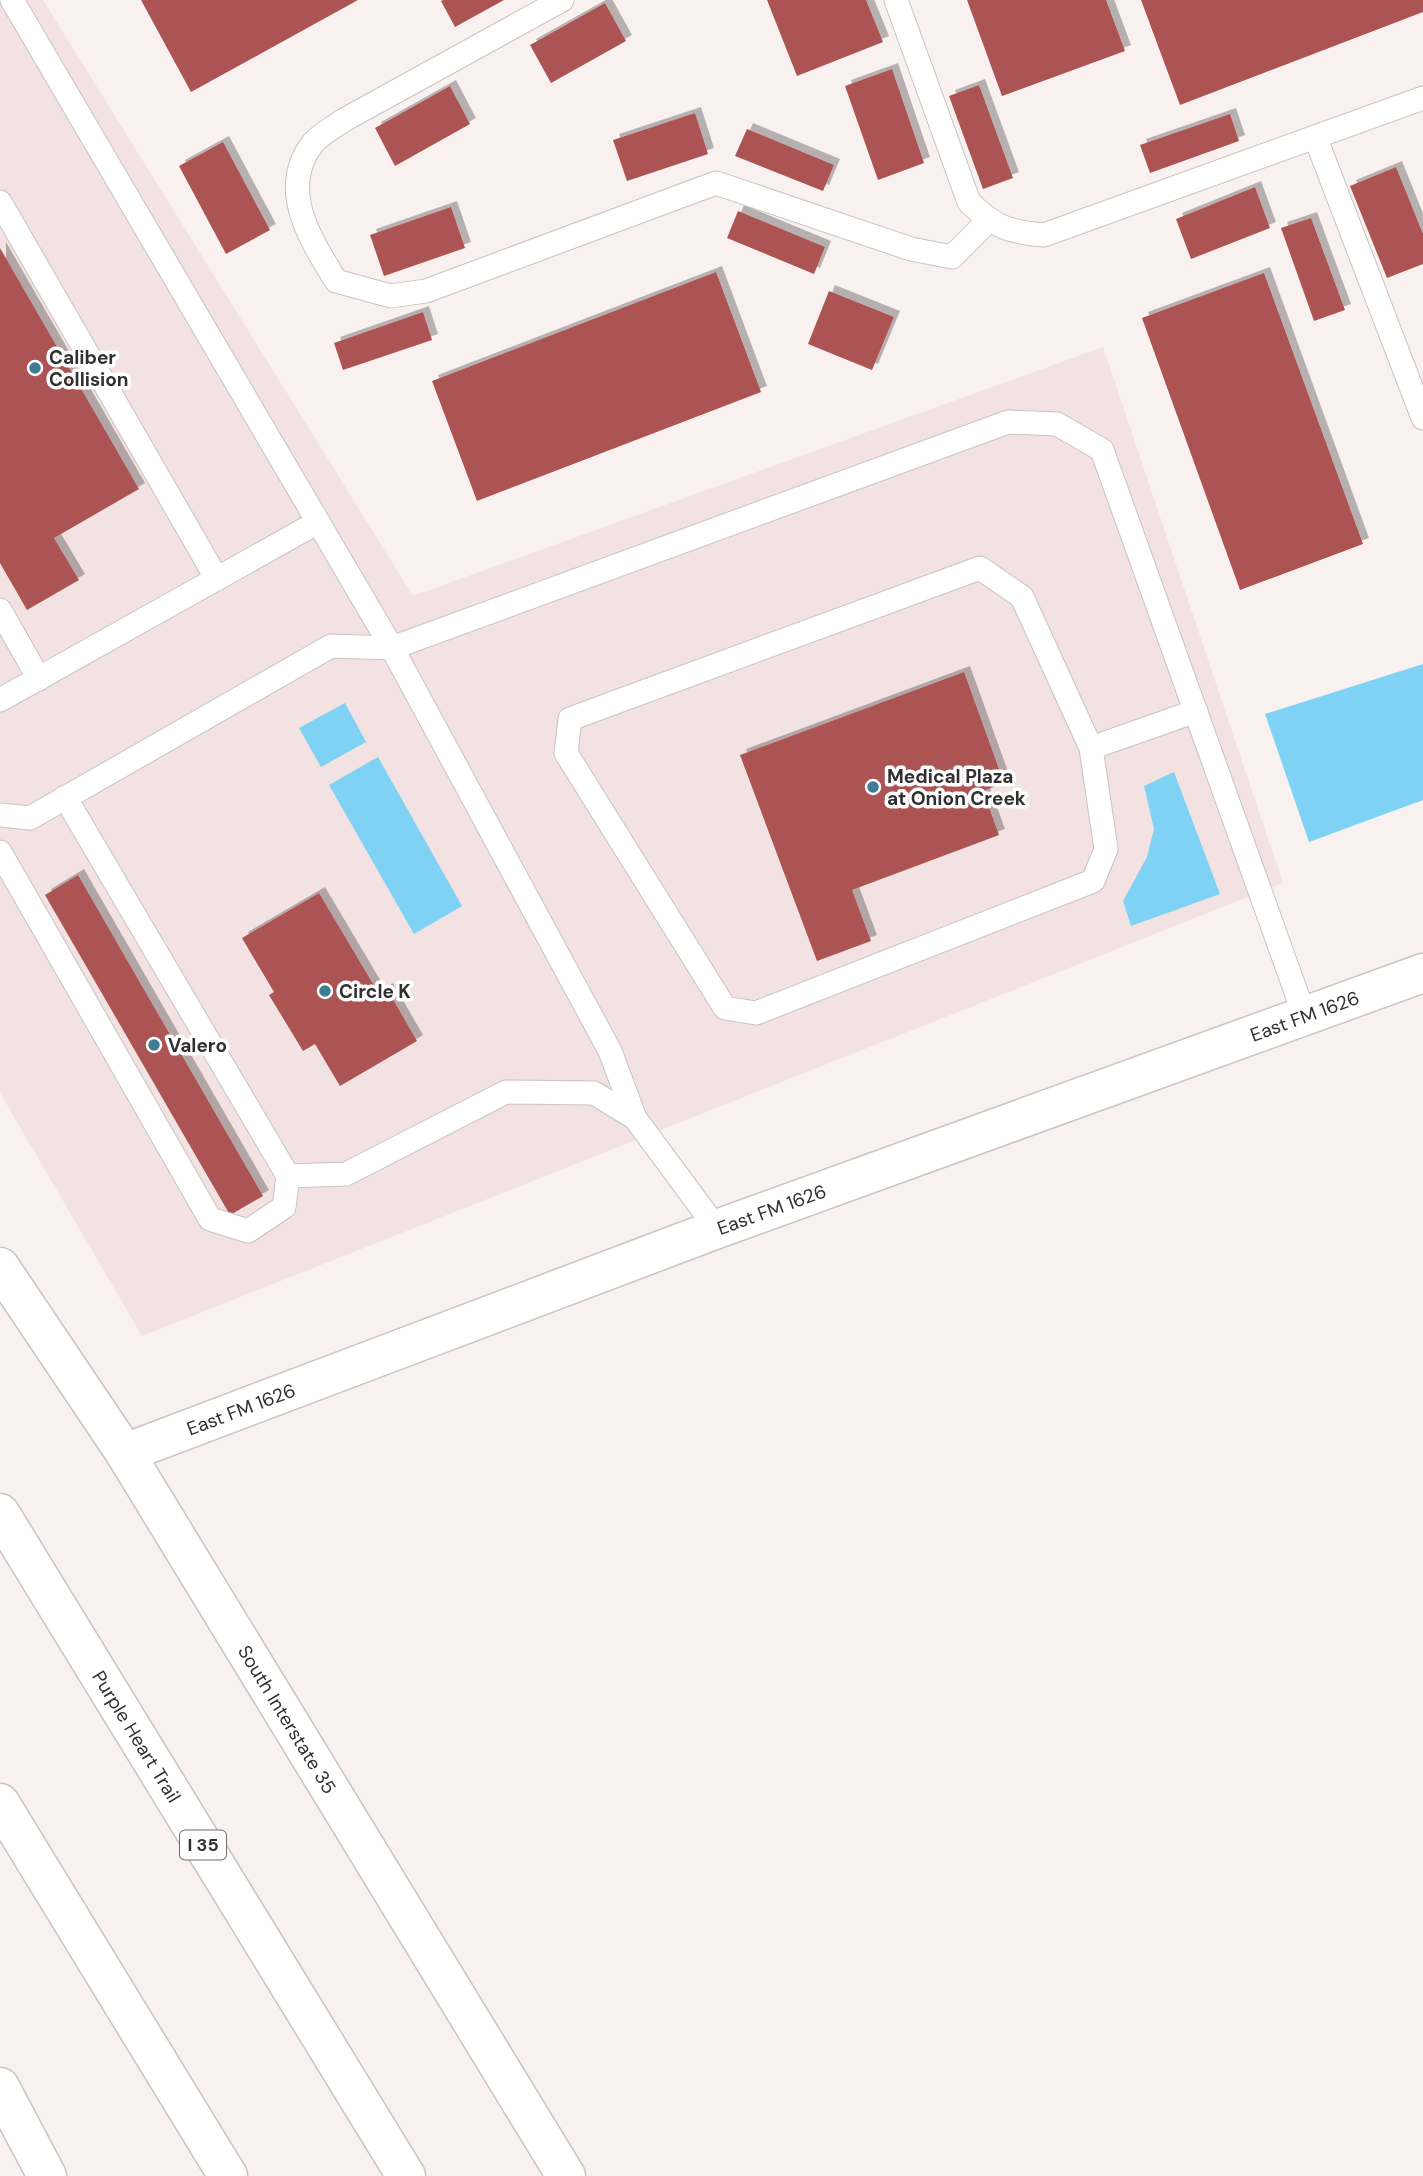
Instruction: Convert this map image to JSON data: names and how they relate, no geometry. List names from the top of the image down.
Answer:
{
  "streets": {
    "main road": [
      "East FM 1626",
      "South Interstate 35",
      "Purple Heart Trail",
      "I 35"
    ]
  },
  "crossings": [
    ["East FM 1626", "South Interstate 35"]
  ],
  "places": [
    "Caliber Collision",
    "Medical Plaza at Onion Creek",
    "Circle K",
    "Valero"
  ]
}
